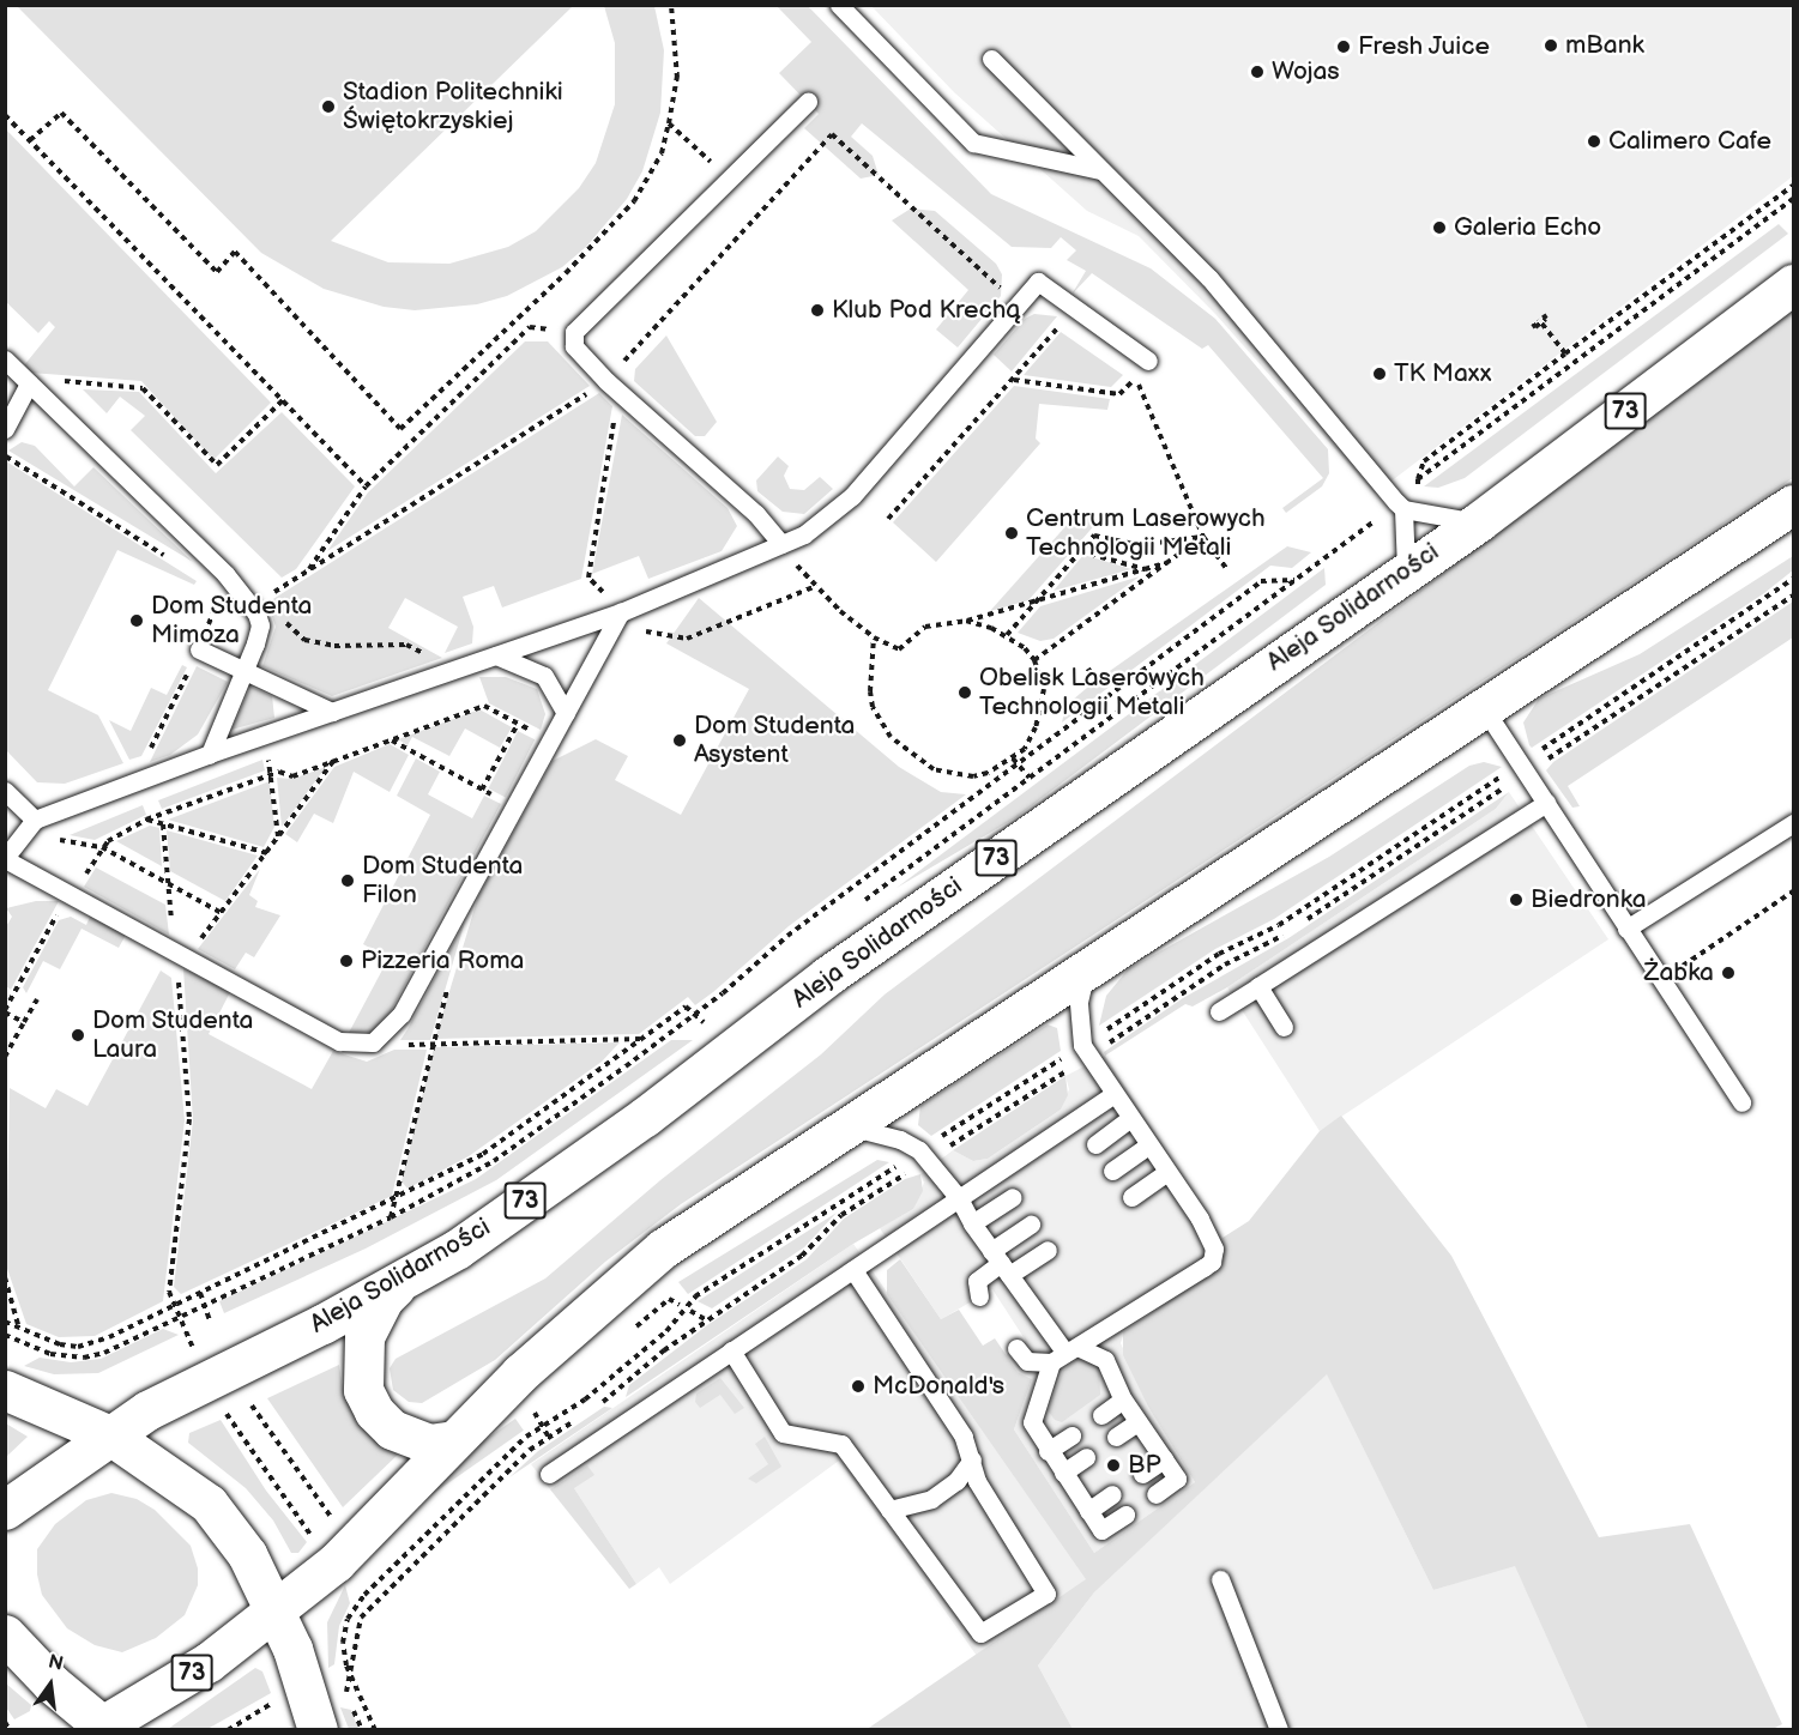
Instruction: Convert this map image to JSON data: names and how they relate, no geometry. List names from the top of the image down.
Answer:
{
  "streets": {
    "main road": ["73", "Aleja Solidarności"]
  },
  "places": [
    "mBank",
    "Fresh Juice",
    "Wojas",
    "Stadion Politechniki Świętokrzyskiej",
    "Calimero Cafe",
    "Galeria Echo",
    "Klub Pod Krechą",
    "TK Maxx",
    "Centrum Laserowych Technologii Metali",
    "Dom Studenta Mimoza",
    "Obelisk Laserowych Technologii Metali",
    "Dom Studenta Asystent",
    "Dom Studenta Filon",
    "Biedronka",
    "Pizzeria Roma",
    "Żabka",
    "Dom Studenta Laura",
    "McDonald's",
    "BP"
  ],
  "north": "top"
}
